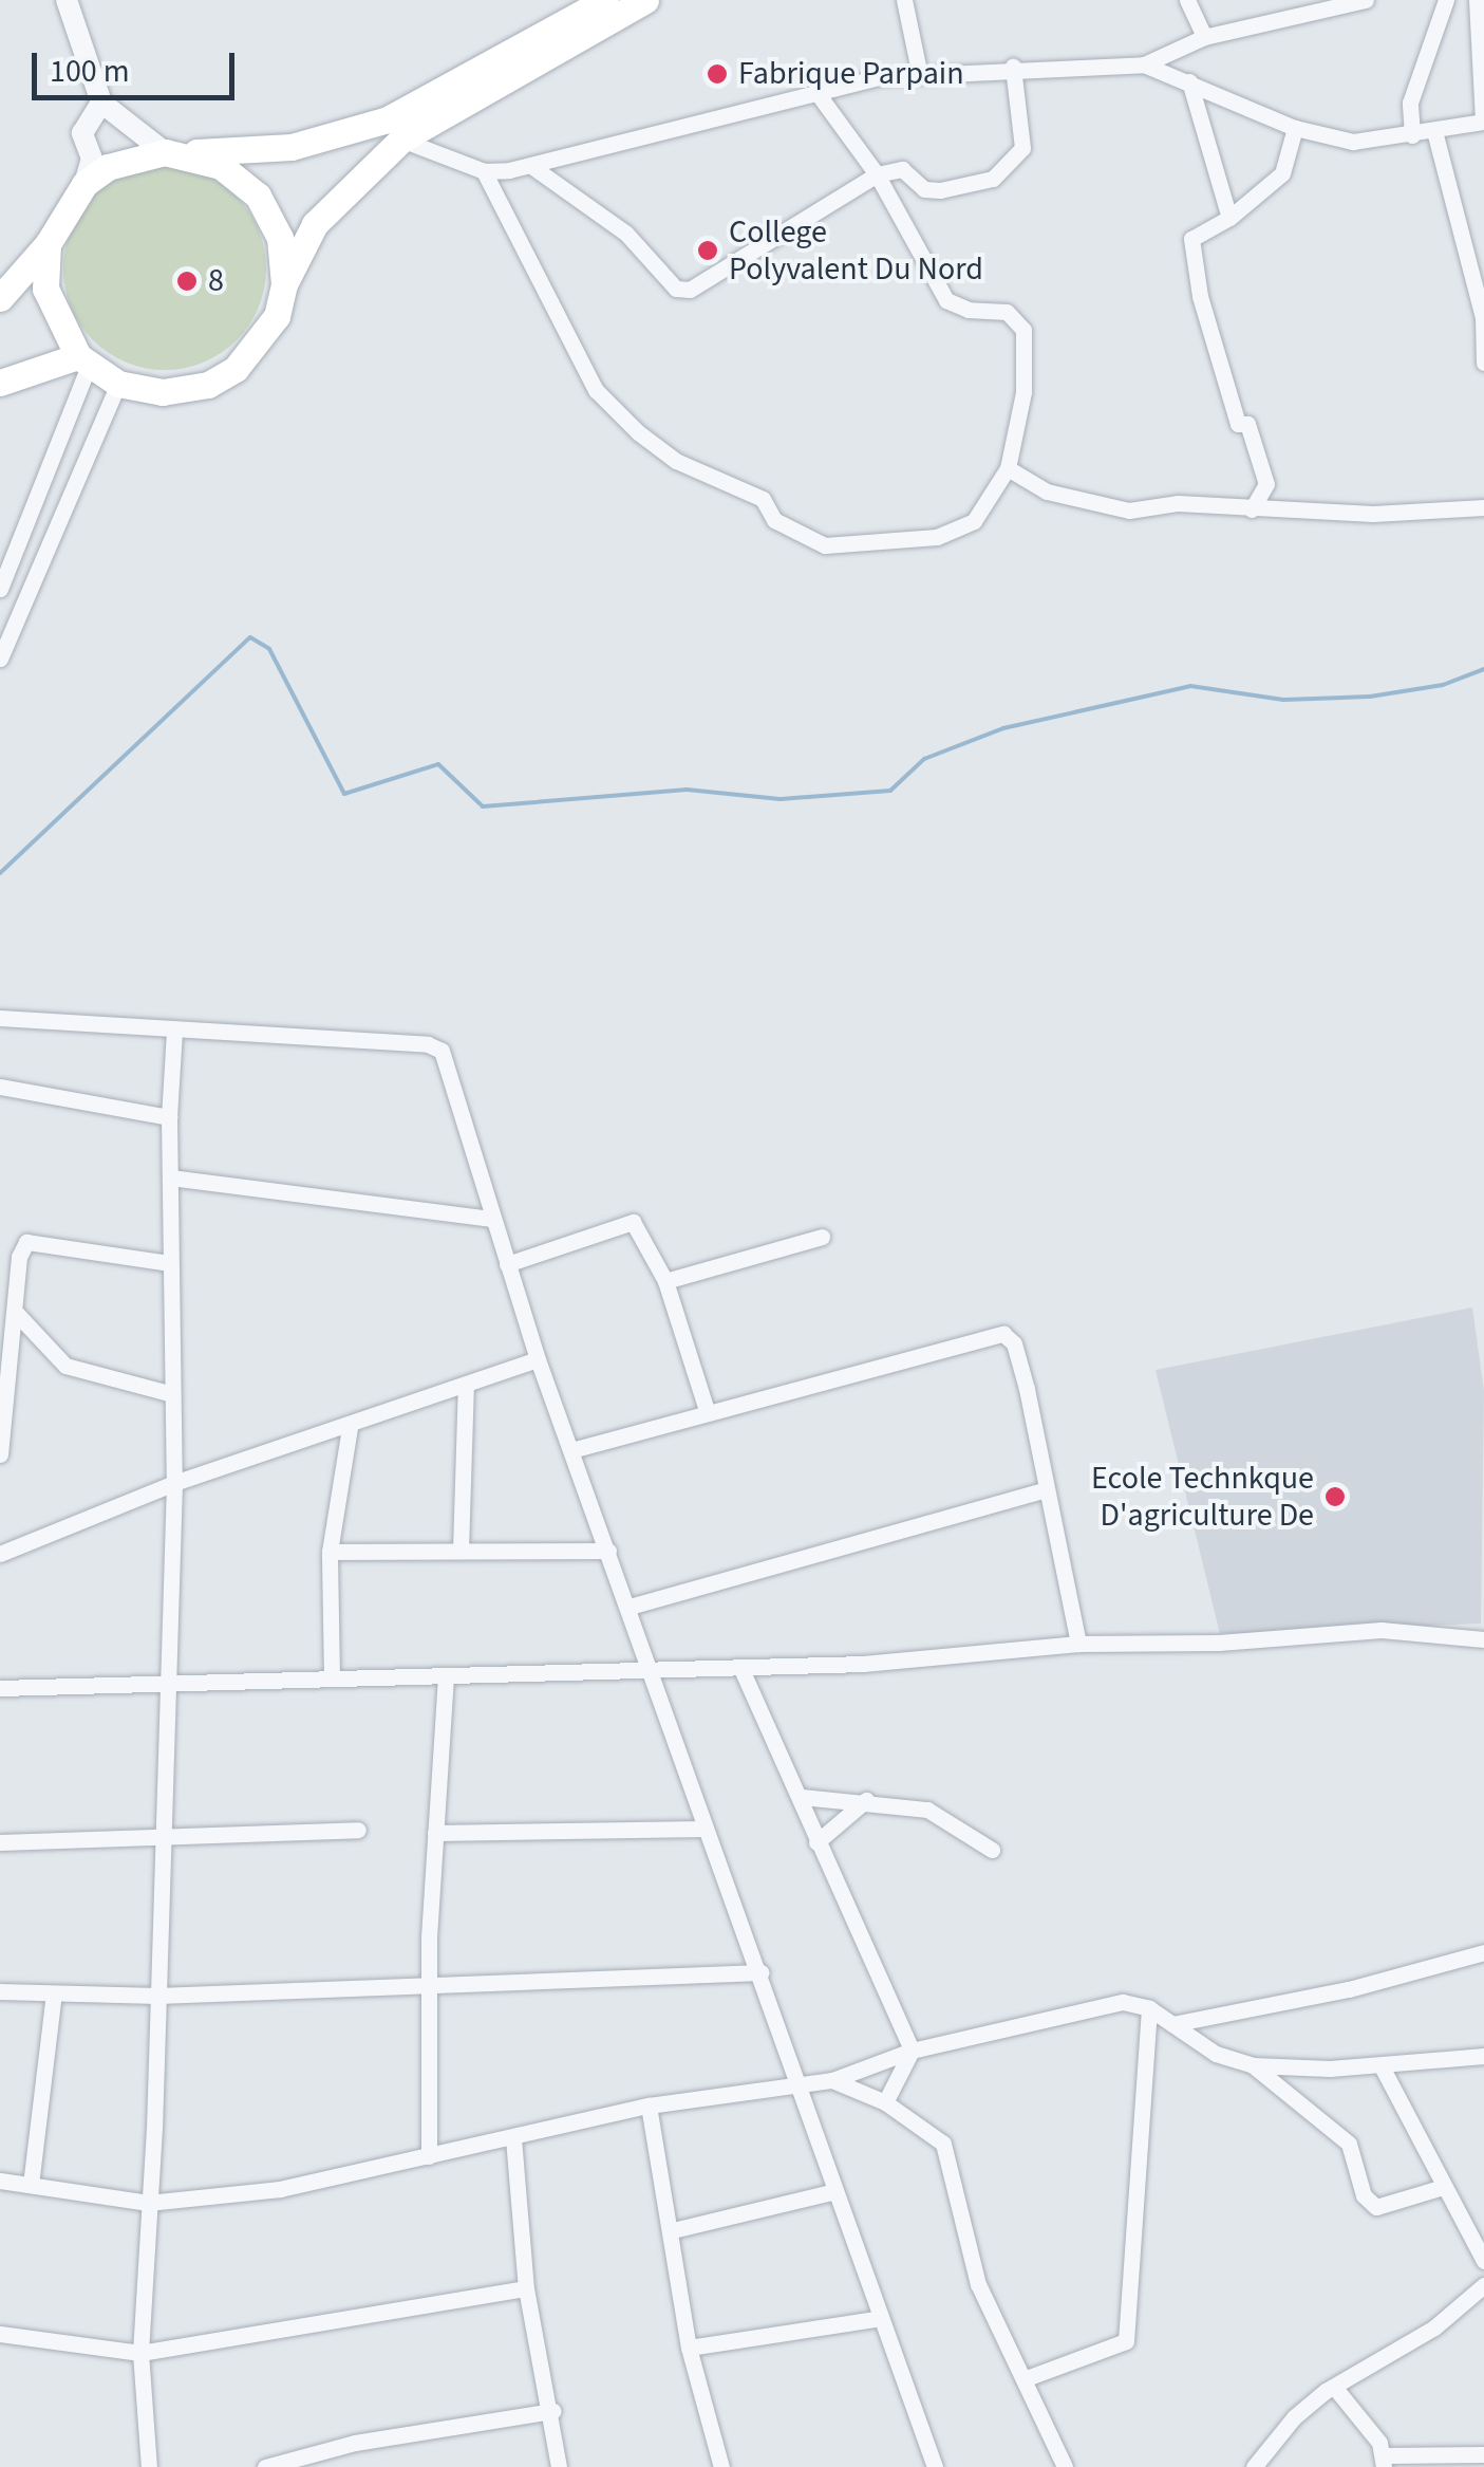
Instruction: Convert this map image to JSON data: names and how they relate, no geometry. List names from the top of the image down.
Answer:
{
  "places": [
    "Fabrique Parpain",
    "College Polyvalent Du Nord",
    "8",
    "Ecole Technkque D'agriculture De"
  ],
  "scale_bar": "100 m"
}
